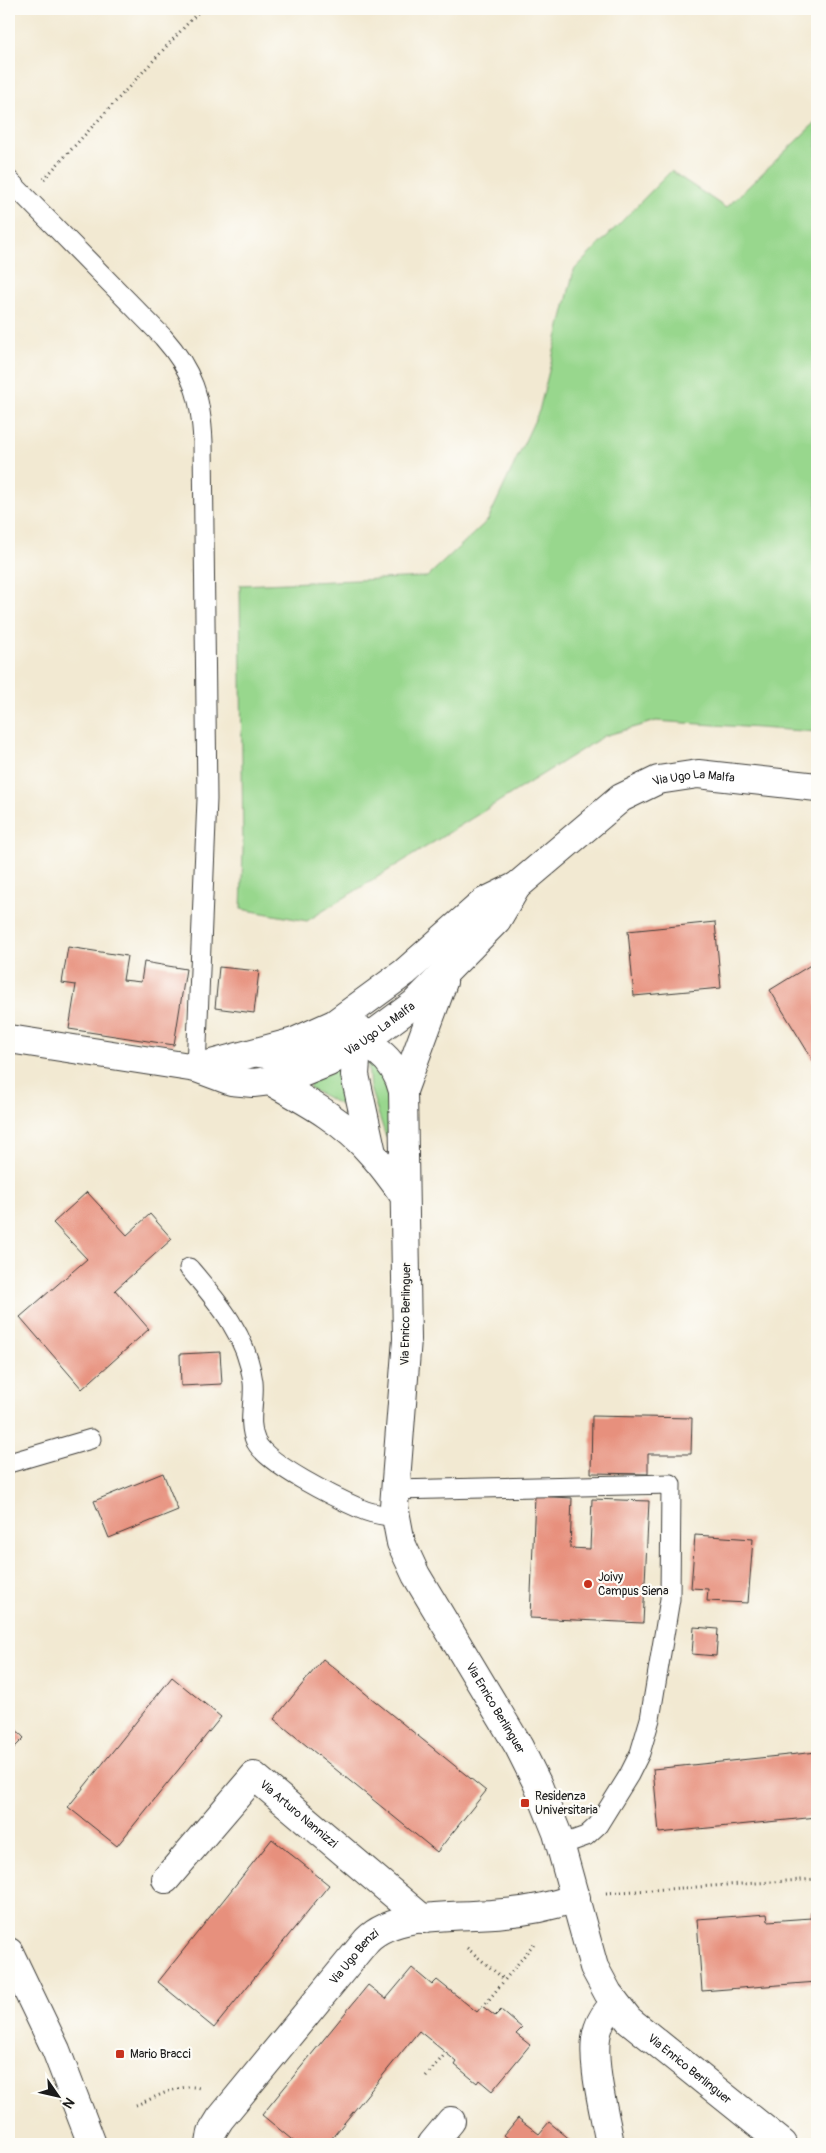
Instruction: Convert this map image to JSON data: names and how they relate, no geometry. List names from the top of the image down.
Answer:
{
  "streets": {
    "street": [
      "Via Ugo La Malfa",
      "Via Enrico Berlinguer",
      "Via Arturo Nannizzi",
      "Via Ugo Benzi"
    ]
  },
  "crossings": [
    ["Via Ugo La Malfa", "Via Enrico Berlinguer"],
    ["Via Enrico Berlinguer", "Via Ugo Benzi"],
    ["Via Arturo Nannizzi", "Via Ugo Benzi"]
  ],
  "places": {
    "other": ["Joivy Campus Siena"],
    "transit": ["Residenza Universitaria", "Mario Bracci"]
  },
  "north": "bottom right"
}
